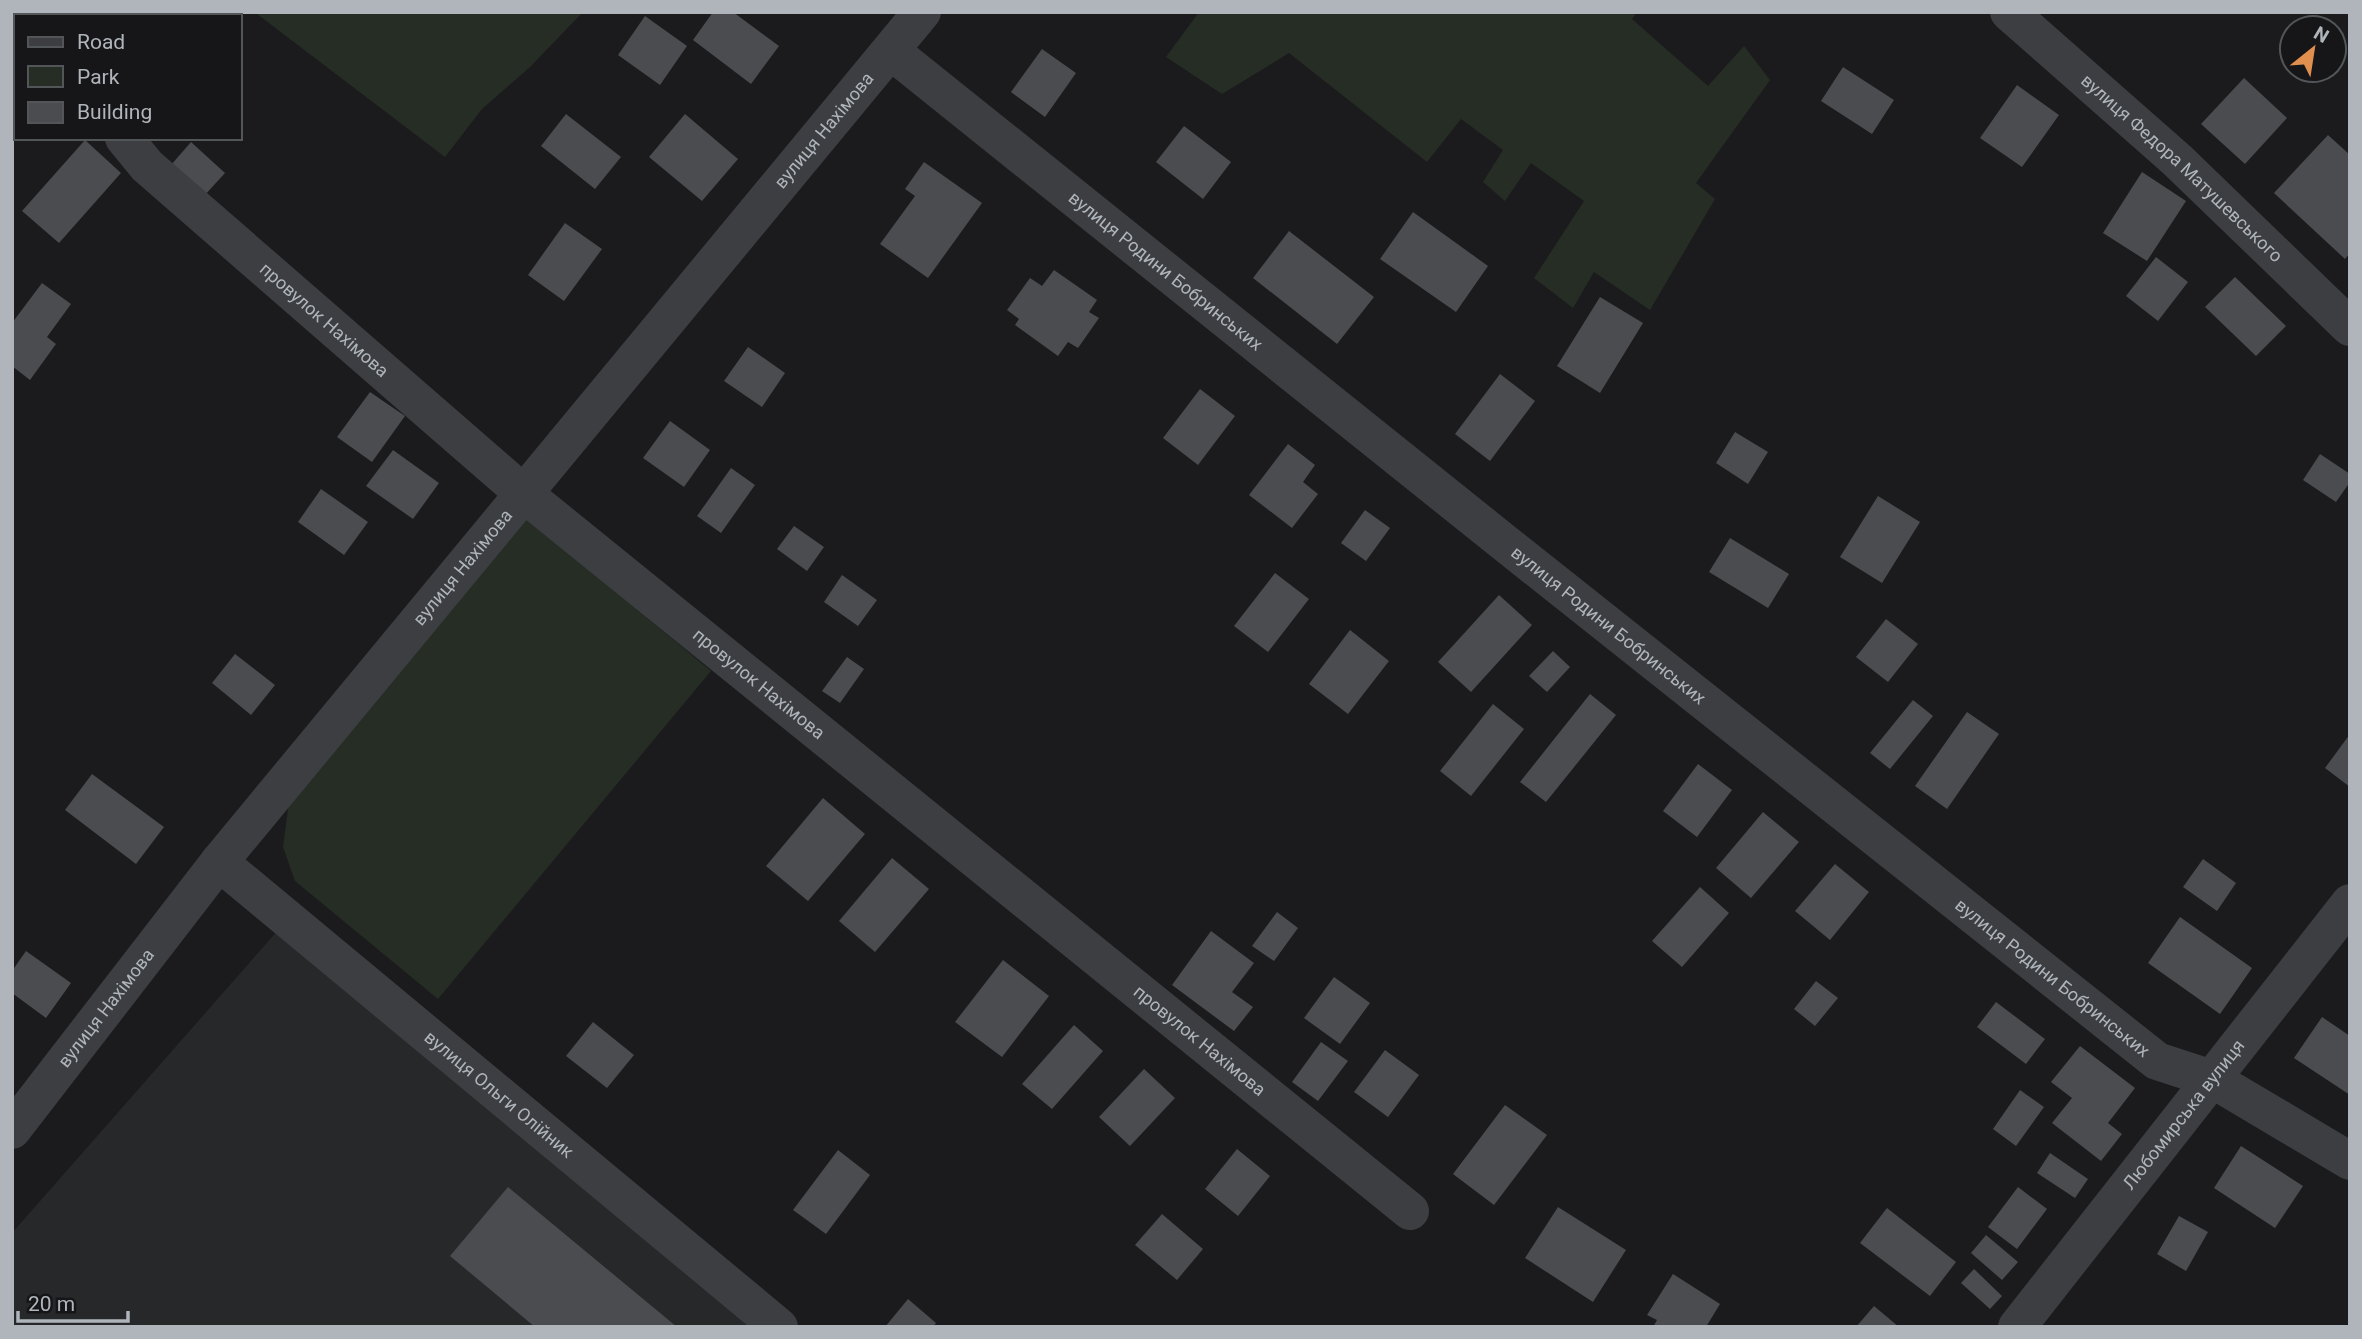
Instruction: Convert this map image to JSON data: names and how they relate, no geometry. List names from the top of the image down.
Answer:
{
  "streets": {
    "street": [
      "вулиця Нахімова",
      "вулиця Федора Матушевського",
      "вулиця Родини Бобринських",
      "провулок Нахімова",
      "вулиця Ольги Олійник",
      "Любомирська вулиця"
    ]
  },
  "crossings": [
    ["вулиця Нахімова", "вулиця Родини Бобринських"],
    ["вулиця Нахімова", "провулок Нахімова"],
    ["вулиця Нахімова", "вулиця Ольги Олійник"],
    ["вулиця Родини Бобринських", "Любомирська вулиця"]
  ],
  "legend": ["Road", "Park", "Building"],
  "scale_bar": "20 m",
  "north": "top right"
}
